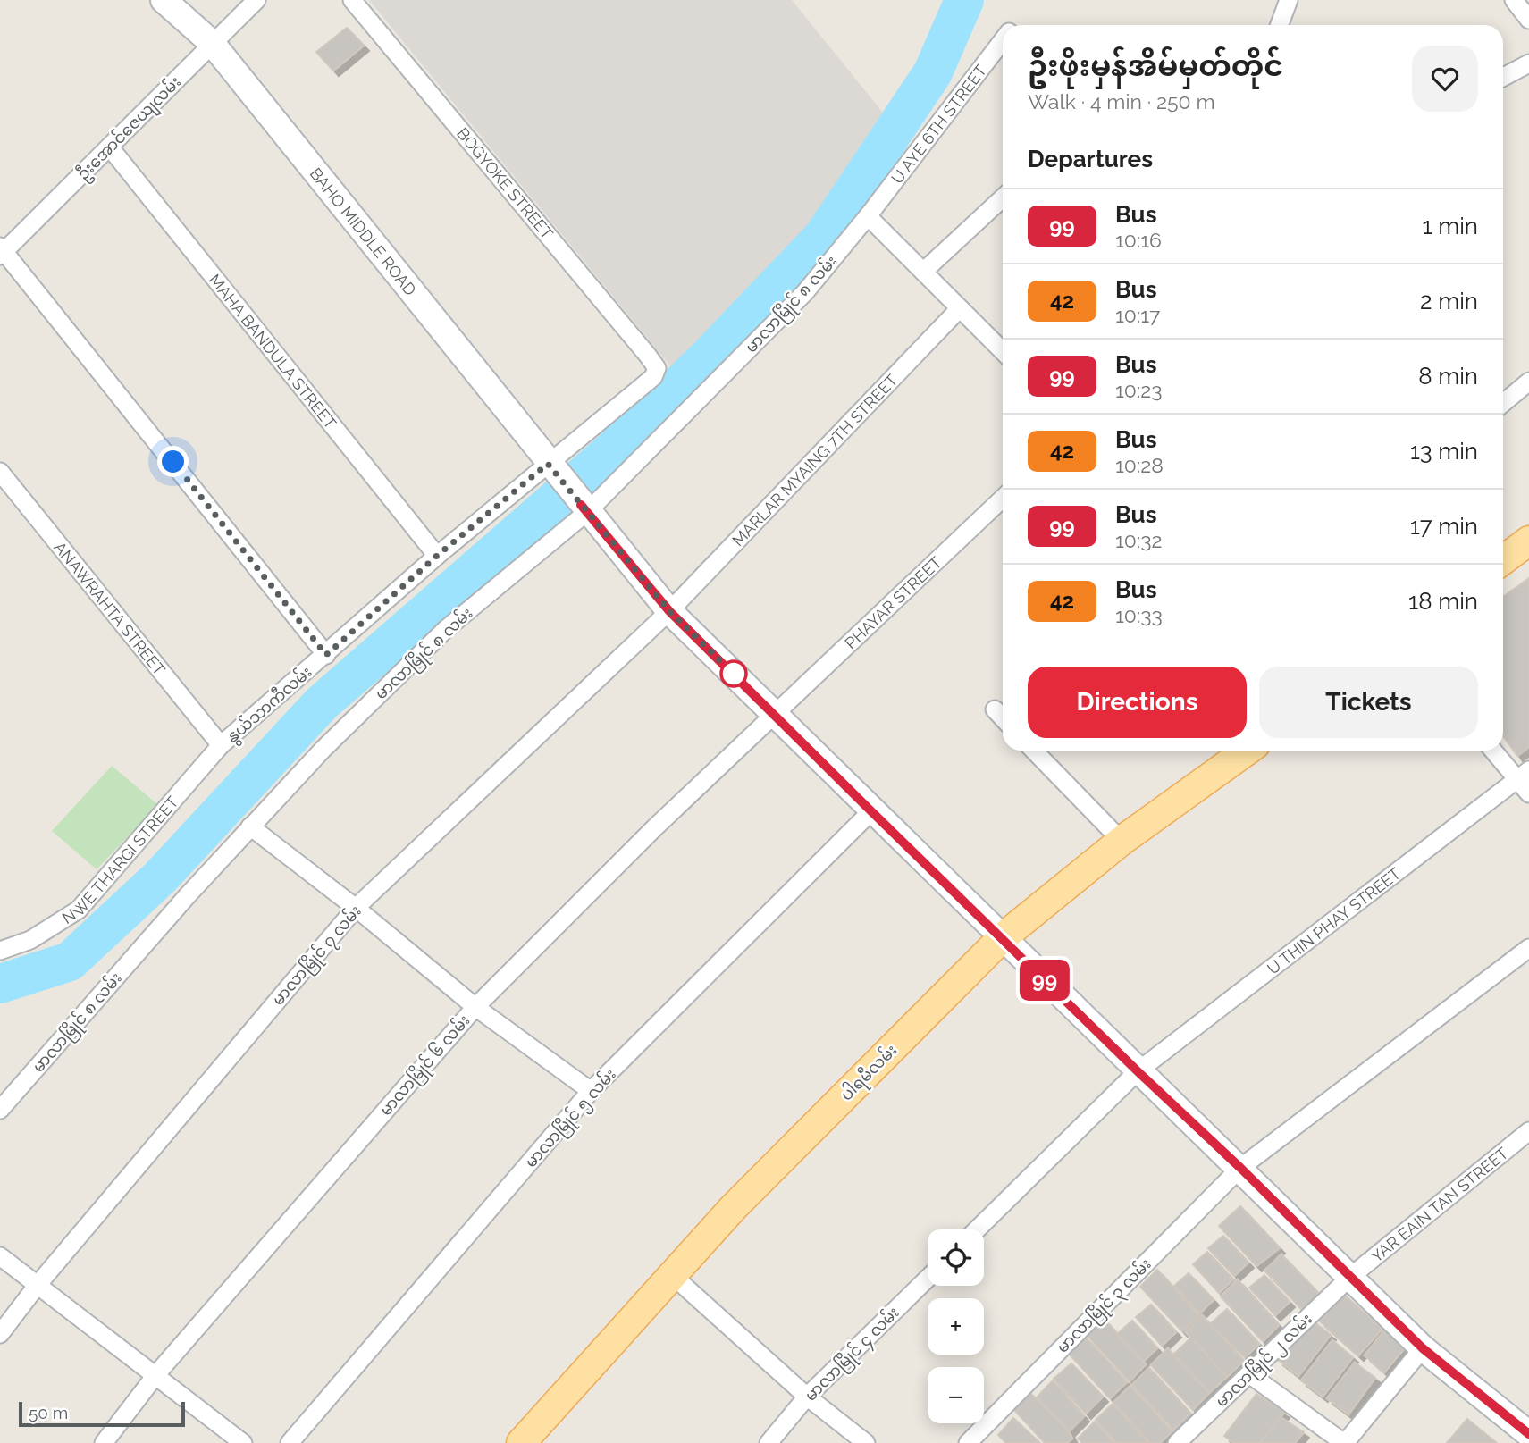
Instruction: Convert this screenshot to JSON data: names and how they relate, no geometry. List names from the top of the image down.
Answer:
{
  "streets": {
    "main road": ["ပါရမီလမ်း"],
    "street": [
      "U AYE 6TH STREET",
      "ဦးအောင်ဇေယျလမ်း",
      "BOGYOKE STREET",
      "BAHO MIDDLE ROAD",
      "မာလာမြိုင် ၈ လမ်း",
      "MAHA BANDULA STREET",
      "MARLAR MYAING 7TH STREET",
      "PHAYAR STREET",
      "ANAWRAHTA STREET",
      "နွယ်သာကီလမ်း",
      "NWE THARGI STREET",
      "U THIN PHAY STREET",
      "မာလာမြိုင် ၇ လမ်း",
      "မာလာမြိုင် ၆ လမ်း",
      "မာလာမြိုင် ၅ လမ်း",
      "YAR EAIN TAN STREET",
      "မာလာမြိုင် ၃ လမ်း",
      "မာလာမြိုင် ၄ လမ်း",
      "မာလာမြိုင် ၂ လမ်း"
    ]
  },
  "crossings": [
    ["U AYE 6TH STREET", "မာလာမြိုင် ၈ လမ်း"],
    ["ဦးအောင်ဇေယျလမ်း", "BAHO MIDDLE ROAD"],
    ["ဦးအောင်ဇေယျလမ်း", "MAHA BANDULA STREET"],
    ["BOGYOKE STREET", "နွယ်သာကီလမ်း"],
    ["BAHO MIDDLE ROAD", "မာလာမြိုင် ၈ လမ်း"],
    ["BAHO MIDDLE ROAD", "MARLAR MYAING 7TH STREET"],
    ["BAHO MIDDLE ROAD", "PHAYAR STREET"],
    ["BAHO MIDDLE ROAD", "နွယ်သာကီလမ်း"],
    ["BAHO MIDDLE ROAD", "U THIN PHAY STREET"],
    ["BAHO MIDDLE ROAD", "မာလာမြိုင် ၇ လမ်း"],
    ["BAHO MIDDLE ROAD", "မာလာမြိုင် ၆ လမ်း"],
    ["BAHO MIDDLE ROAD", "ပါရမီလမ်း"],
    ["BAHO MIDDLE ROAD", "မာလာမြိုင် ၅ လမ်း"],
    ["BAHO MIDDLE ROAD", "YAR EAIN TAN STREET"],
    ["BAHO MIDDLE ROAD", "မာလာမြိုင် ၃ လမ်း"],
    ["BAHO MIDDLE ROAD", "မာလာမြိုင် ၂ လမ်း"],
    ["MAHA BANDULA STREET", "နွယ်သာကီလမ်း"],
    ["MARLAR MYAING 7TH STREET", "မာလာမြိုင် ၇ လမ်း"],
    ["PHAYAR STREET", "မာလာမြိုင် ၆ လမ်း"],
    ["ANAWRAHTA STREET", "နွယ်သာကီလမ်း"],
    ["ANAWRAHTA STREET", "NWE THARGI STREET"],
    ["နွယ်သာကီလမ်း", "NWE THARGI STREET"],
    ["YAR EAIN TAN STREET", "မာလာမြိုင် ၂ လမ်း"]
  ],
  "lines": ["bus line 99"],
  "scale_bar": "50 m",
  "page": {
    "on_map": "99",
    "heading": [
      ["ဦးဖိုးမှန်အိမ်မှတ်တိုင်", "Walk · 4 min · 250 m"],
      "Departures"
    ],
    "list": [
      {
        "mark": "99",
        "name": "Bus",
        "note": "10:16",
        "value": "1 min"
      },
      {
        "mark": "42",
        "name": "Bus",
        "note": "10:17",
        "value": "2 min"
      },
      {
        "mark": "99",
        "name": "Bus",
        "note": "10:23",
        "value": "8 min"
      },
      {
        "mark": "42",
        "name": "Bus",
        "note": "10:28",
        "value": "13 min"
      },
      {
        "mark": "99",
        "name": "Bus",
        "note": "10:32",
        "value": "17 min"
      },
      {
        "mark": "42",
        "name": "Bus",
        "note": "10:33",
        "value": "18 min"
      }
    ],
    "buttons": ["Directions", "Tickets"],
    "map_buttons": ["+", "−"],
    "scale": "50 m"
  }
}
